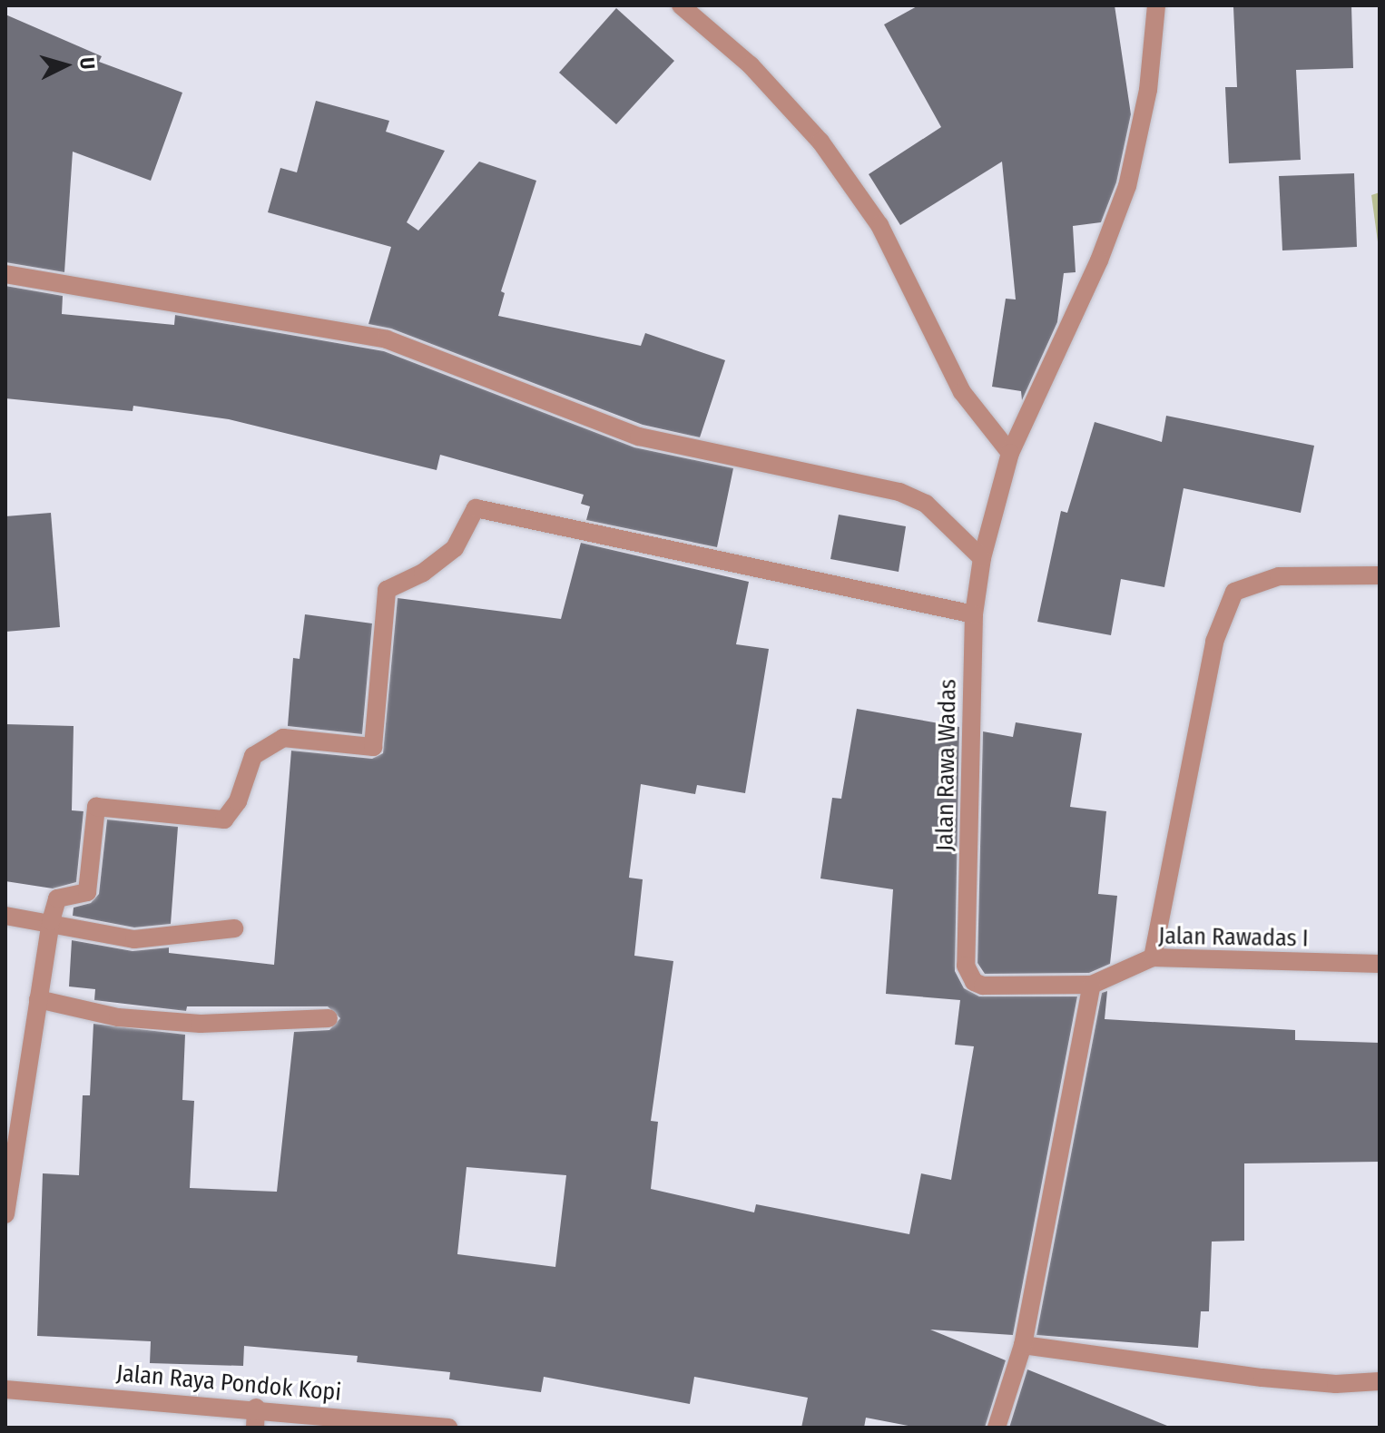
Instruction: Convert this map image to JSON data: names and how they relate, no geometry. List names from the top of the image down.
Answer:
{
  "streets": {
    "street": ["Jalan Rawa Wadas", "Jalan Rawadas I", "Jalan Raya Pondok Kopi"]
  },
  "crossings": [
    ["Jalan Rawa Wadas", "Jalan Rawadas I"]
  ],
  "north": "right"
}
